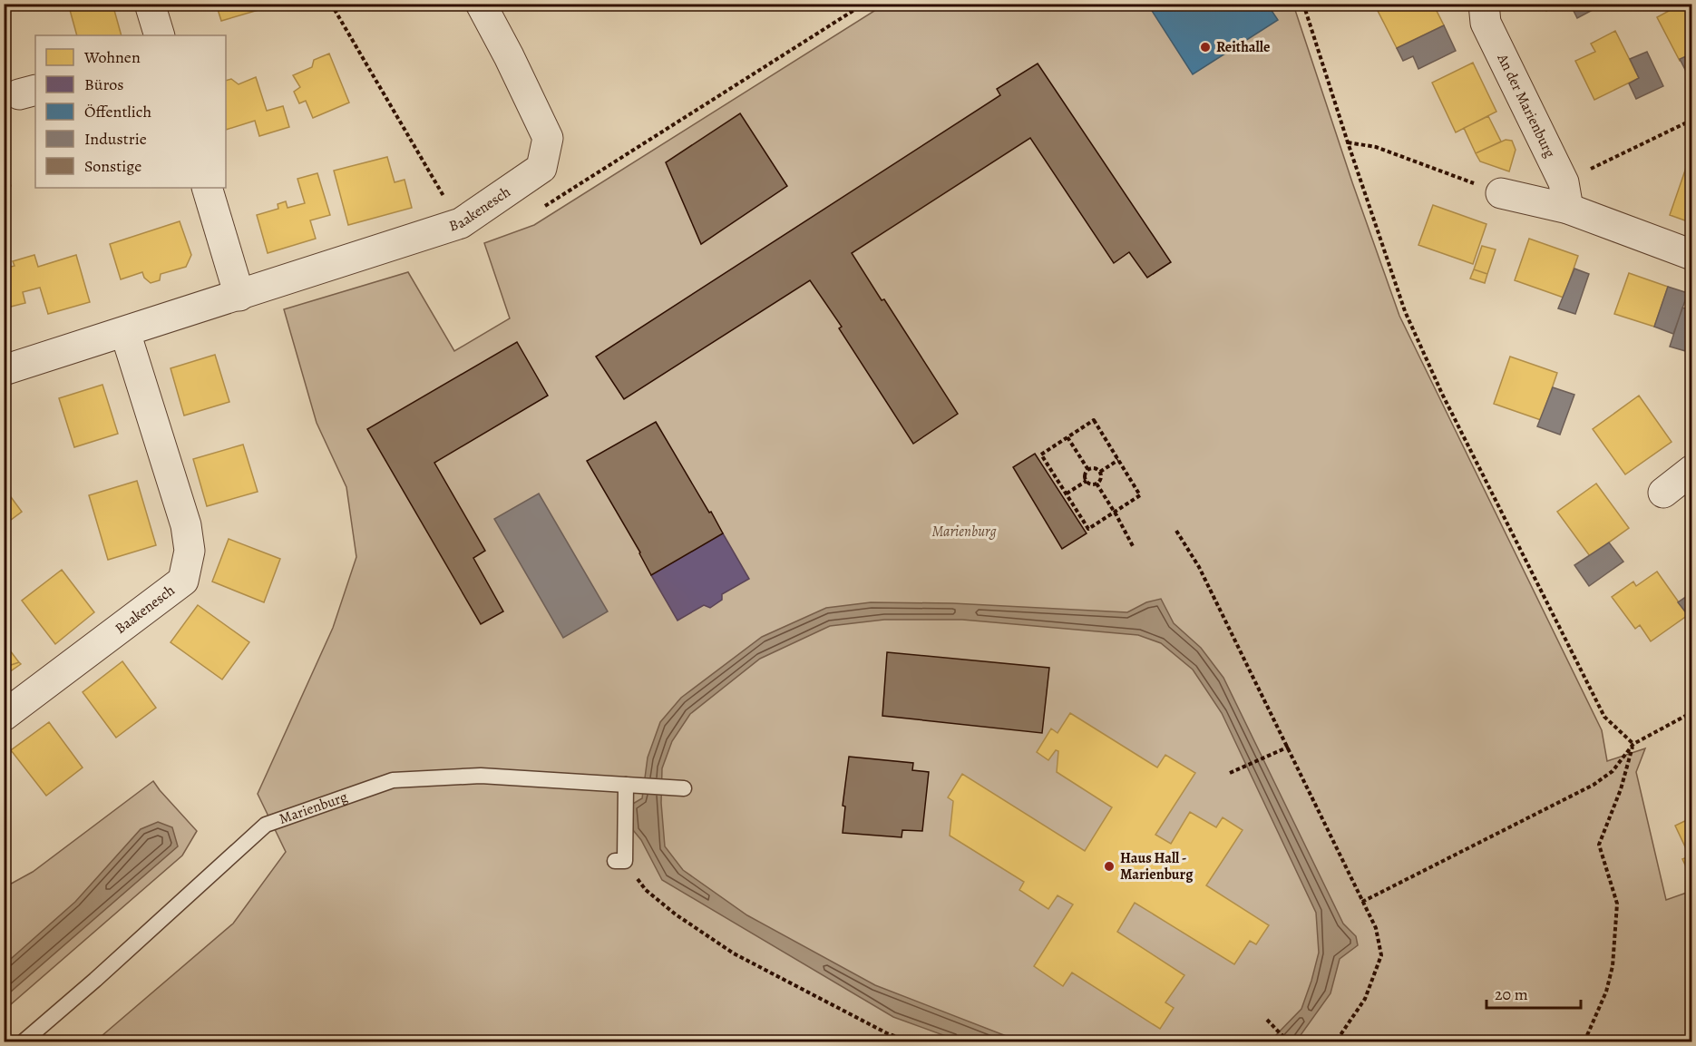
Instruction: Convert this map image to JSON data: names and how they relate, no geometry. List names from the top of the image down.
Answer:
{
  "streets": {
    "street": ["An der Marienburg", "Baakenesch"],
    "lane": ["Marienburg"]
  },
  "parks": ["Marienburg"],
  "places": ["Reithalle", "Haus Hall - Marienburg"],
  "legend": [
    "Wohnen",
    "Büros",
    "Öffentlich",
    "Industrie",
    "Sonstige"
  ],
  "scale_bar": "20 m"
}
